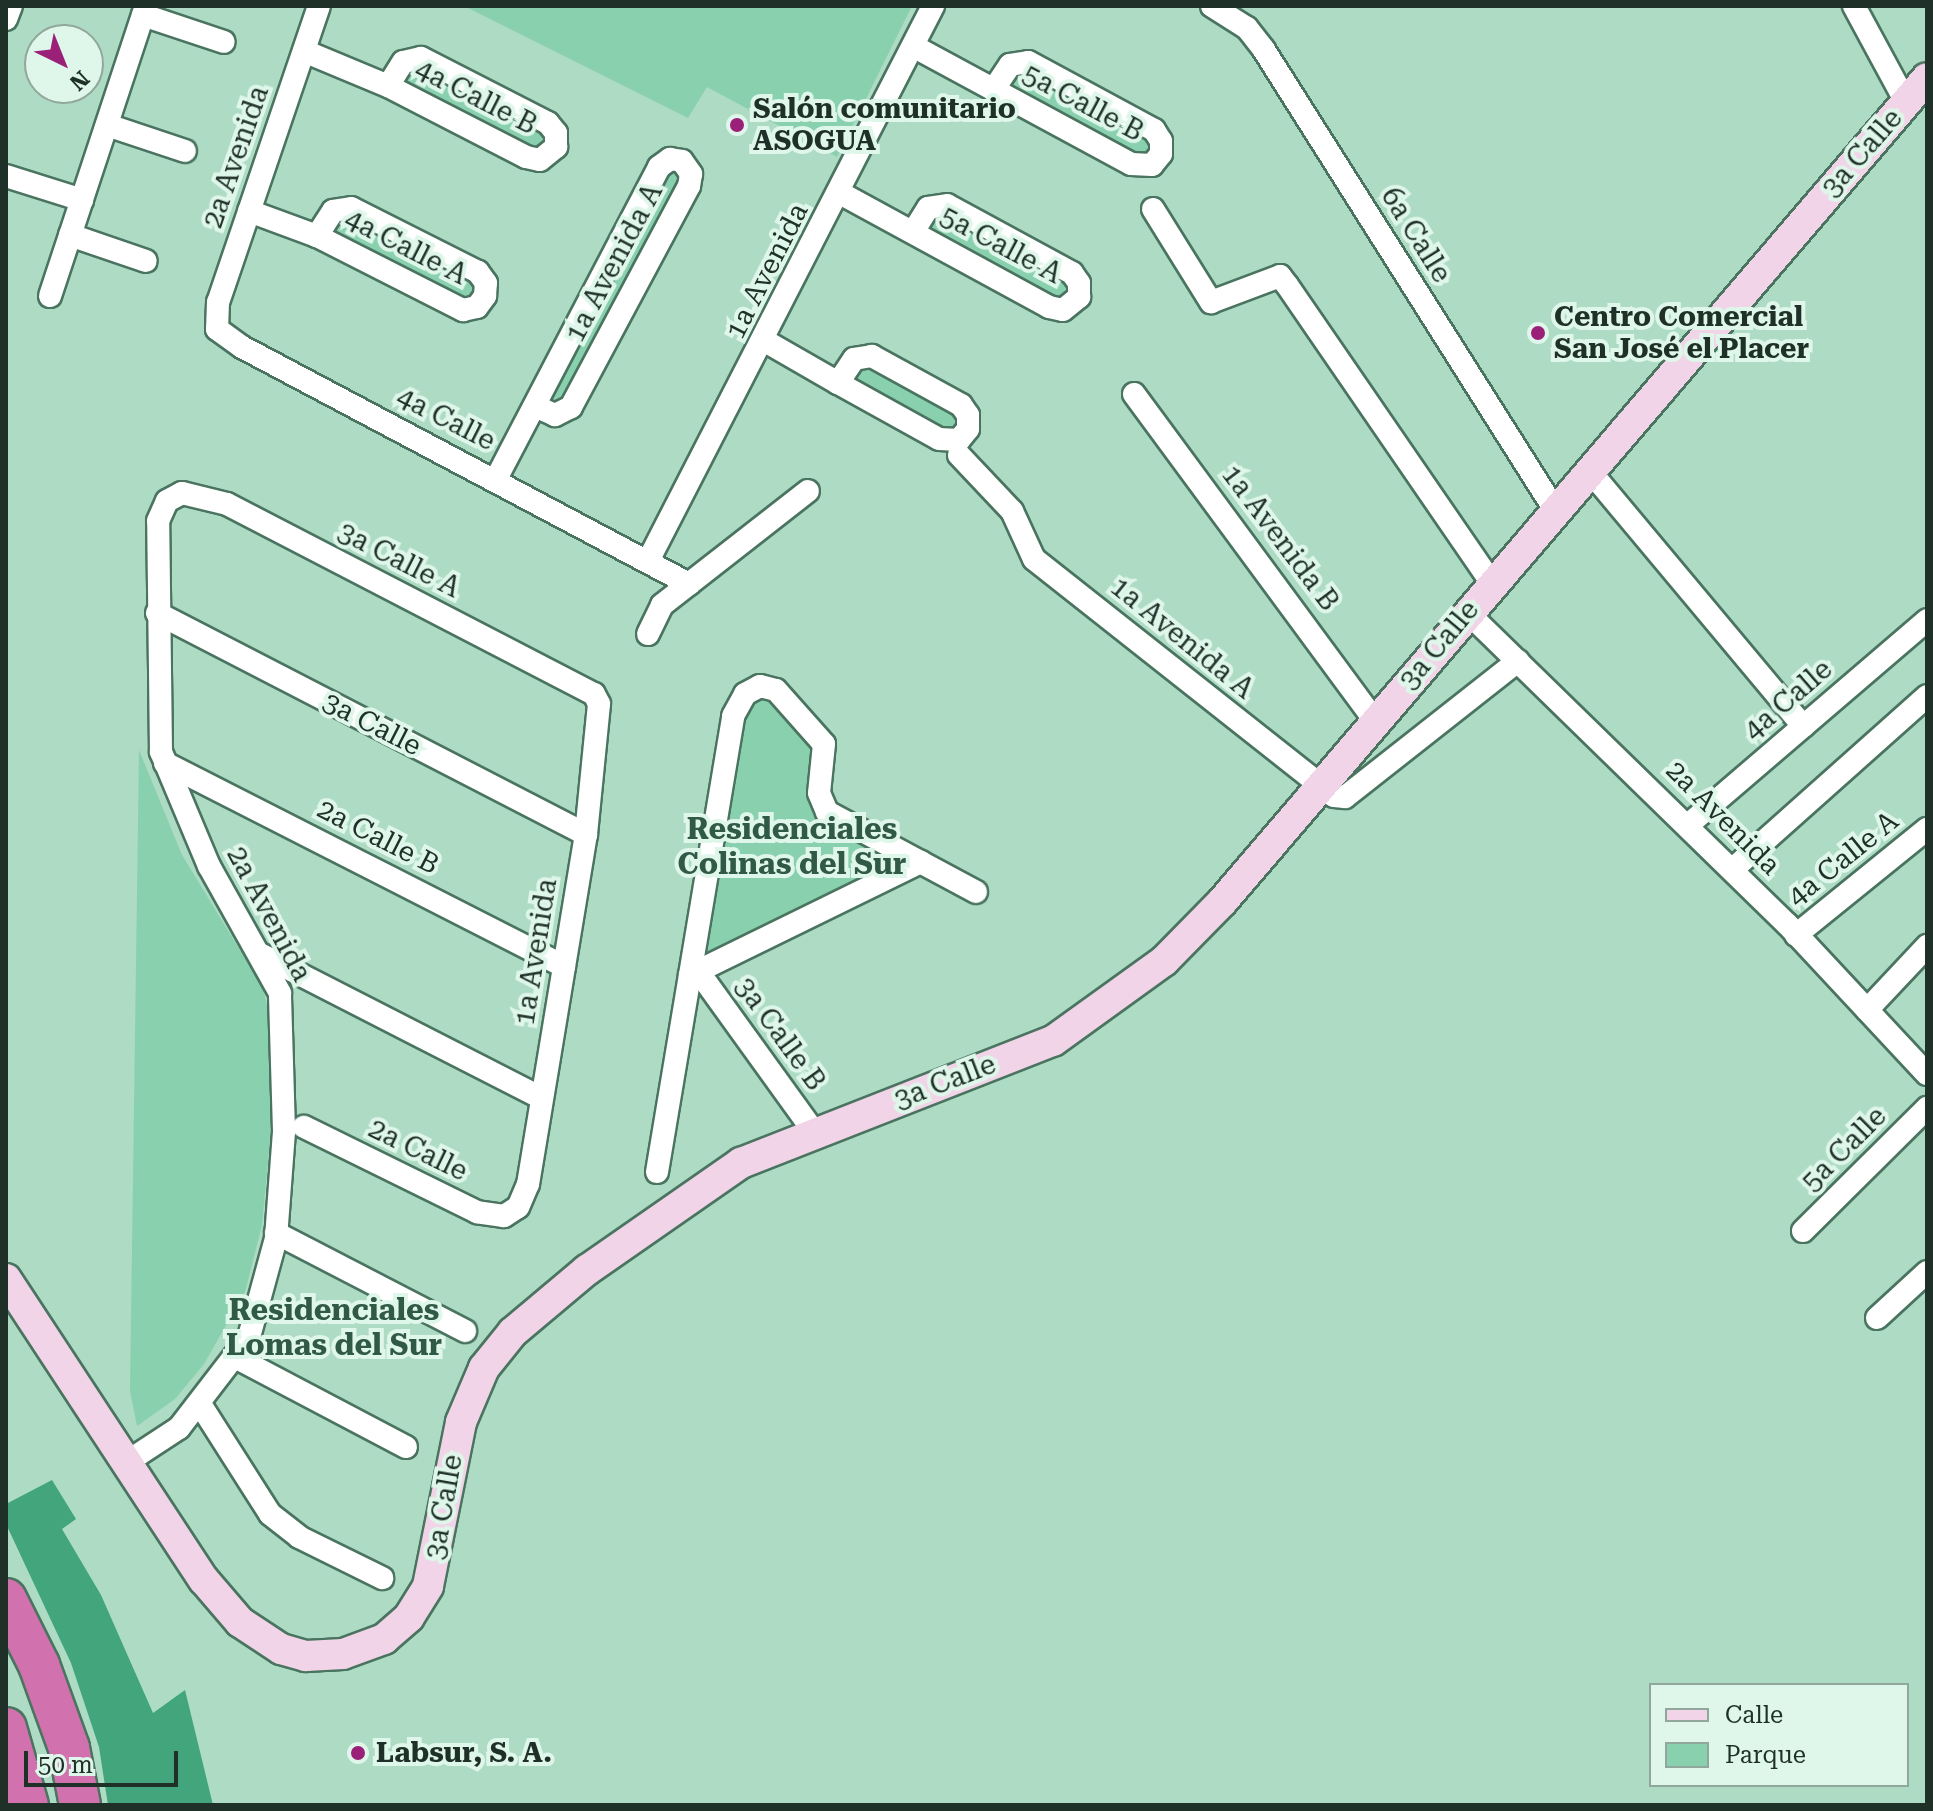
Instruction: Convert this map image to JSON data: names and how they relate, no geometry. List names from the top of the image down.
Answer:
{
  "streets": {
    "main road": ["3a Calle"],
    "street": [
      "4a Calle B",
      "5a Calle B",
      "2a Avenida",
      "6a Calle",
      "5a Calle A",
      "4a Calle A",
      "1a Avenida A",
      "1a Avenida",
      "4a Calle",
      "1a Avenida B",
      "3a Calle A",
      "2a Calle B",
      "3a Calle B",
      "5a Calle",
      "2a Calle"
    ]
  },
  "crossings": [
    ["4a Calle B", "2a Avenida"],
    ["5a Calle B", "1a Avenida"],
    ["3a Calle", "2a Avenida"],
    ["3a Calle", "6a Calle"],
    ["3a Calle", "1a Avenida A"],
    ["3a Calle", "1a Avenida"],
    ["3a Calle", "1a Avenida B"],
    ["3a Calle", "3a Calle B"],
    ["2a Avenida", "4a Calle A"],
    ["2a Avenida", "4a Calle"],
    ["2a Avenida", "3a Calle A"],
    ["2a Avenida", "2a Calle B"],
    ["5a Calle A", "1a Avenida"],
    ["1a Avenida A", "4a Calle"],
    ["1a Avenida", "4a Calle"],
    ["1a Avenida", "3a Calle A"],
    ["1a Avenida", "2a Calle B"],
    ["1a Avenida", "2a Calle"]
  ],
  "districts": ["Residenciales Colinas del Sur", "Residenciales Lomas del Sur"],
  "places": ["Salón comunitario ASOGUA", "Centro Comercial San José el Placer", "Labsur, S. A."],
  "legend": ["Calle", "Parque"],
  "scale_bar": "50 m",
  "north": "bottom right"
}
